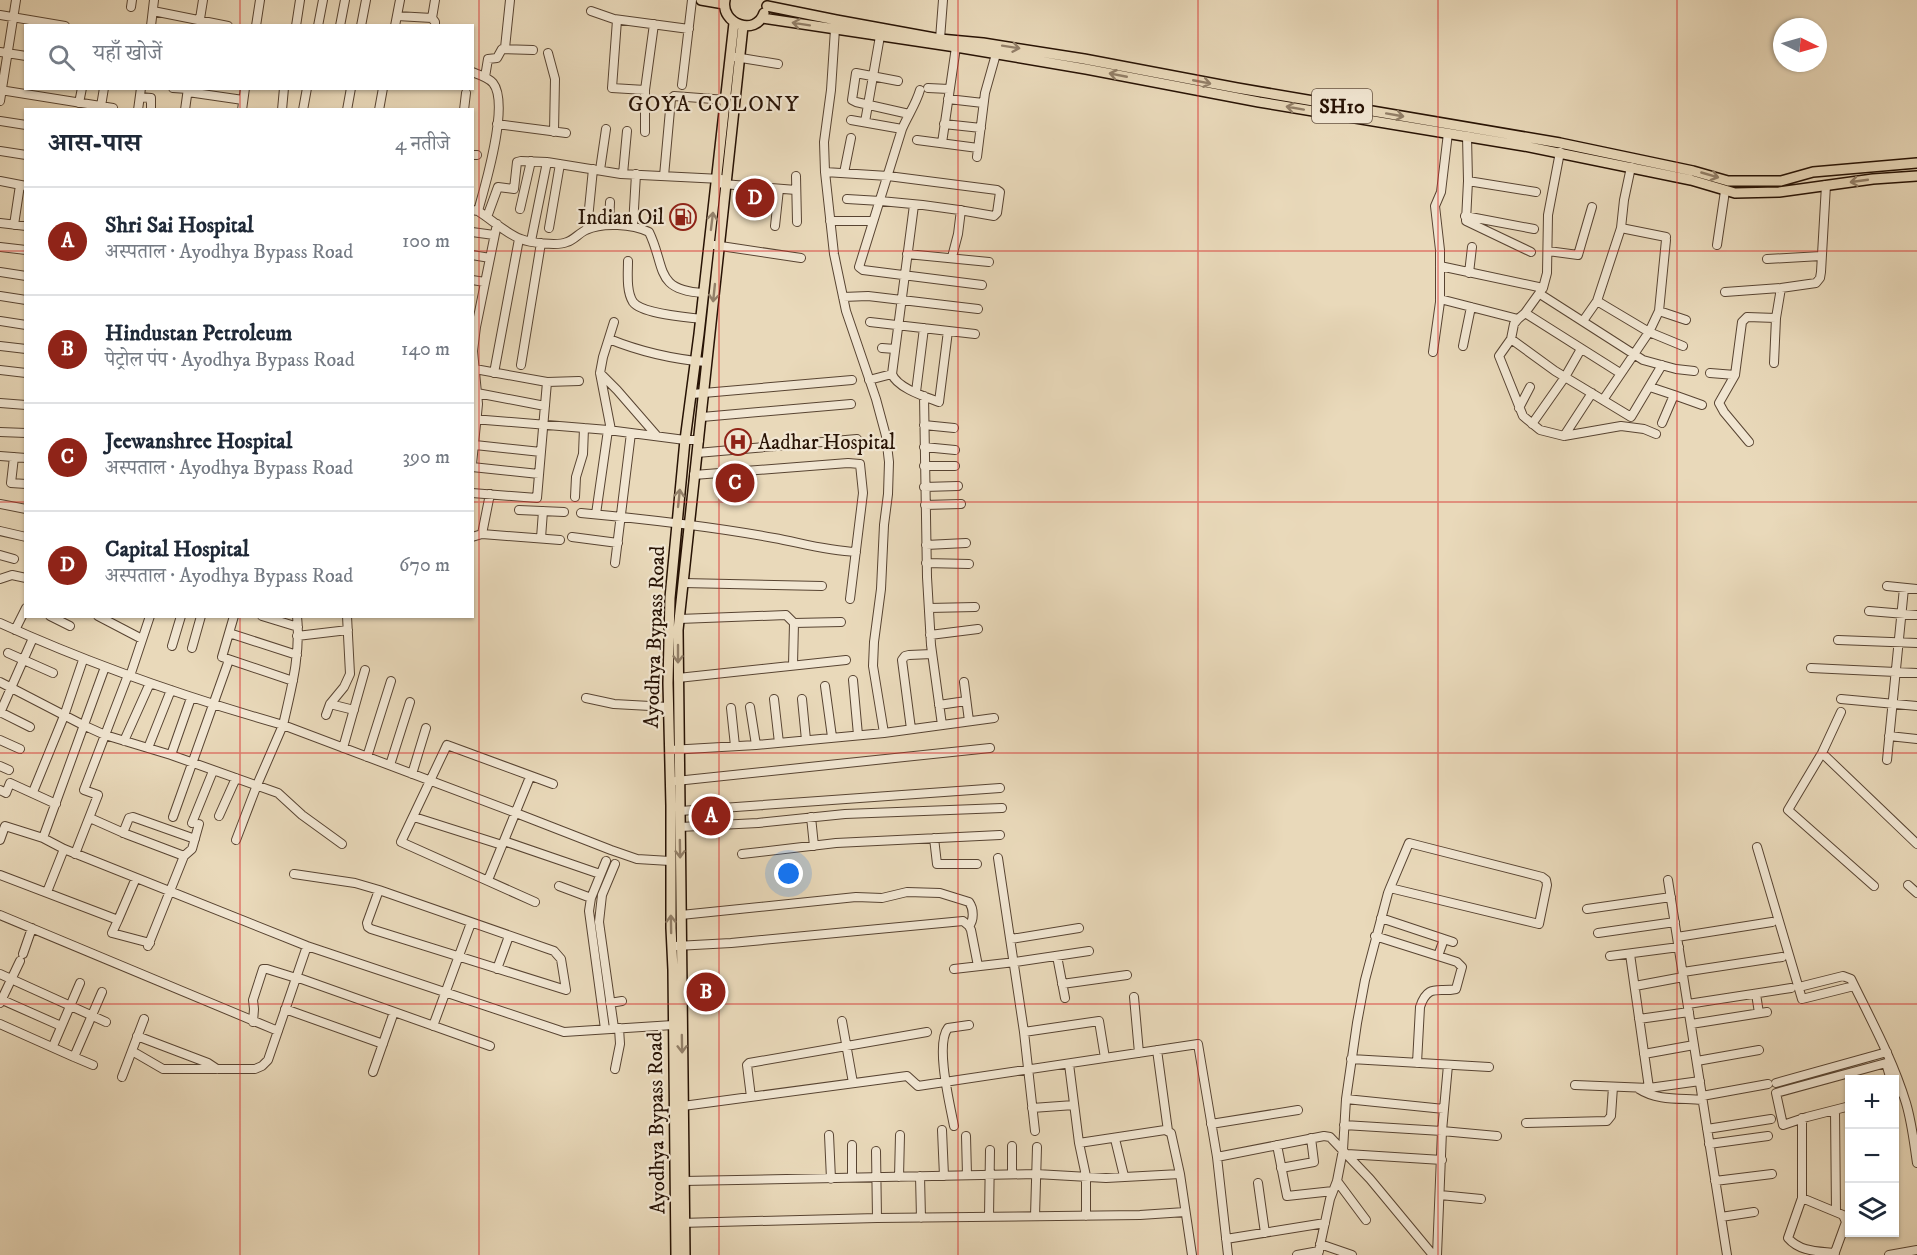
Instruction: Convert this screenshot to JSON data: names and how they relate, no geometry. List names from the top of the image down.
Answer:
{
  "streets": {
    "main road": ["SH10", "Ayodhya Bypass Road"]
  },
  "districts": ["GOYA COLONY"],
  "places": {
    "fuel station": ["Indian Oil"],
    "hospital": ["Aadhar Hospital"]
  },
  "north": "right",
  "page": {
    "search": "यहाँ खोजें",
    "heading": ["आस-पास", "4 नतीजे"],
    "pins": [
      "D",
      "C",
      "A",
      "B"
    ],
    "list": [
      {
        "mark": "A",
        "name": "Shri Sai Hospital",
        "note": "अस्पताल · Ayodhya Bypass Road",
        "value": "100 m"
      },
      {
        "mark": "B",
        "name": "Hindustan Petroleum",
        "note": "पेट्रोल पंप · Ayodhya Bypass Road",
        "value": "140 m"
      },
      {
        "mark": "C",
        "name": "Jeewanshree Hospital",
        "note": "अस्पताल · Ayodhya Bypass Road",
        "value": "390 m"
      },
      {
        "mark": "D",
        "name": "Capital Hospital",
        "note": "अस्पताल · Ayodhya Bypass Road",
        "value": "670 m"
      }
    ],
    "map_buttons": ["+", "−"]
  }
}
